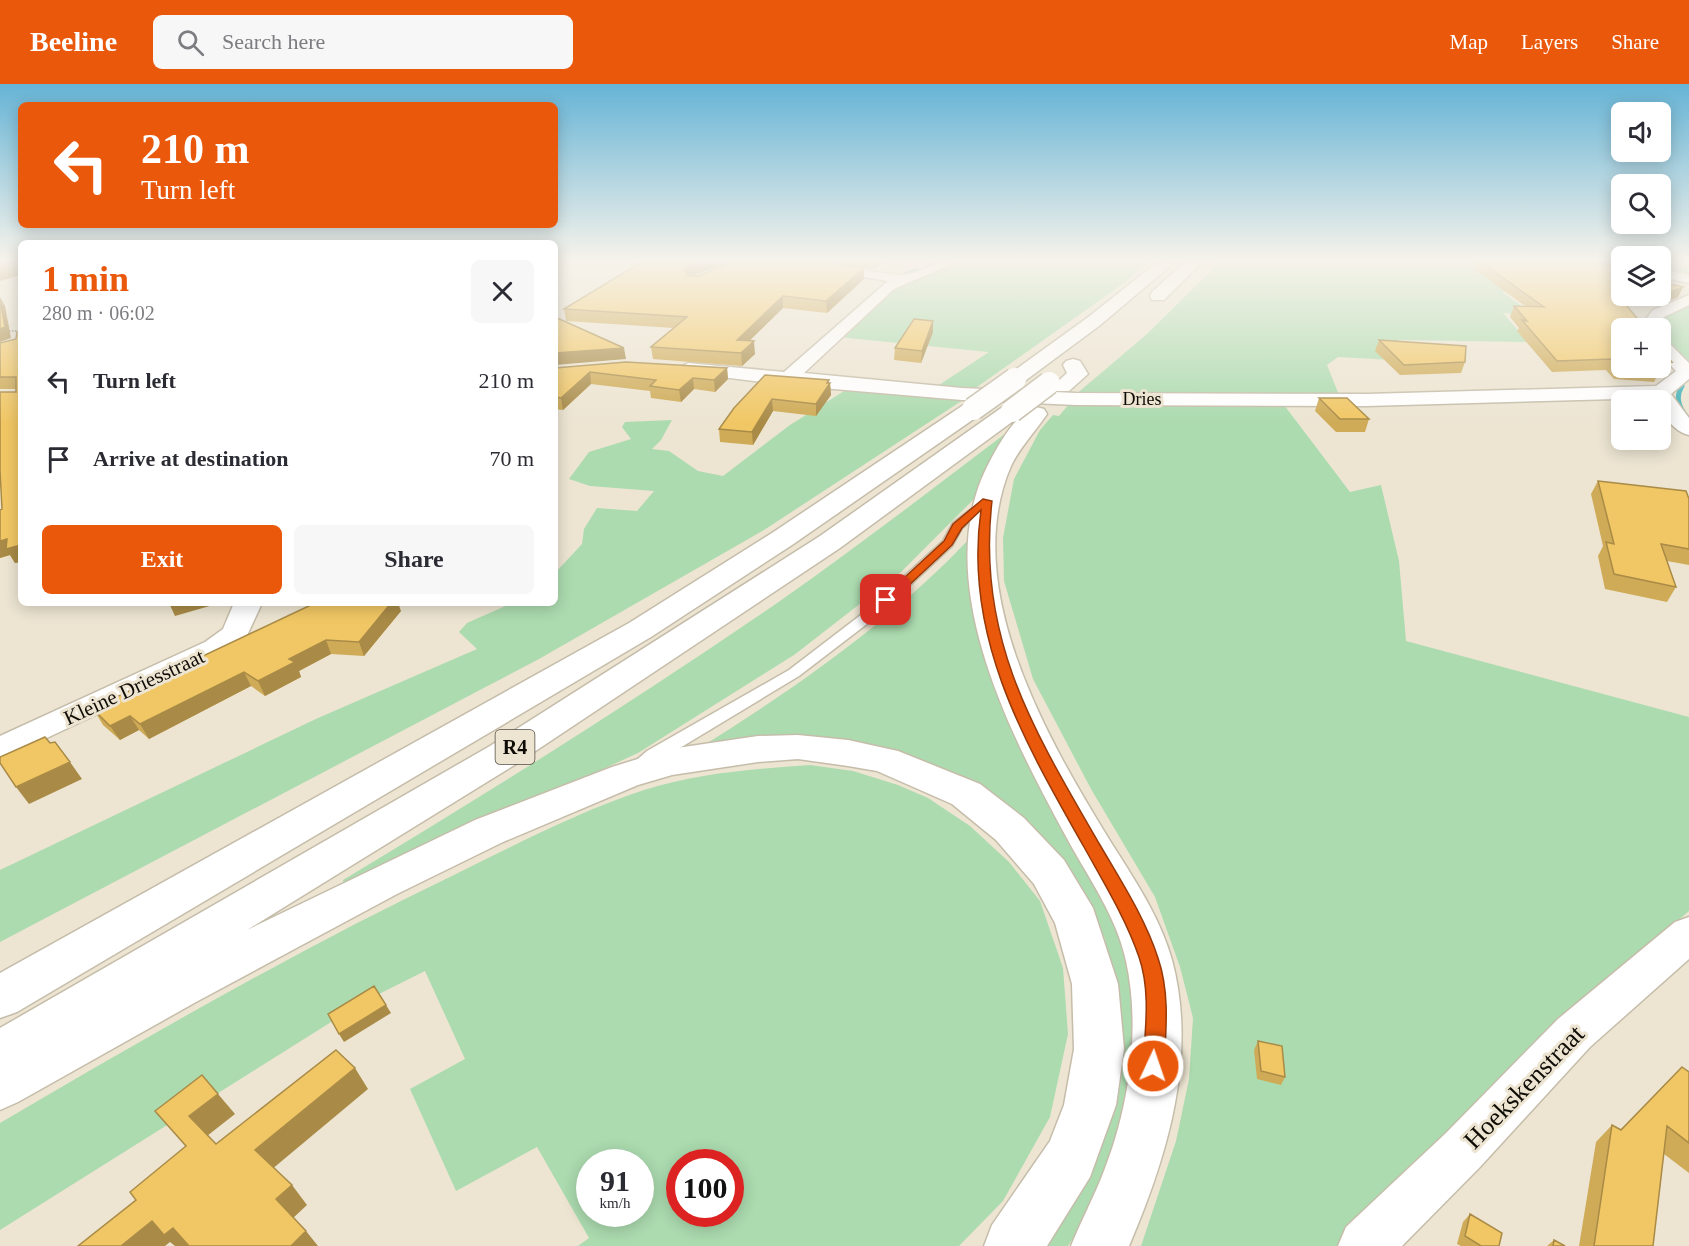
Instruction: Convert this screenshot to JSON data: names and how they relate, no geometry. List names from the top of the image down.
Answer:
{
  "streets": {
    "highway": ["R4"],
    "street": ["Dries", "Kleine Driesstraat", "Hoekskenstraat"]
  },
  "page": {
    "header": "Beeline",
    "search": "Search here",
    "nav": ["Map", "Layers", "Share"],
    "map_buttons": ["+", "−"],
    "turn": ["210 m", "Turn left"],
    "heading": ["1 min", "280 m · 06:02"],
    "list": [
      {
        "name": "Turn left",
        "value": "210 m"
      },
      {
        "name": "Arrive at destination",
        "value": "70 m"
      }
    ],
    "buttons": ["Exit", "Share"],
    "speed": "91 km/h",
    "limit": "100"
  }
}
